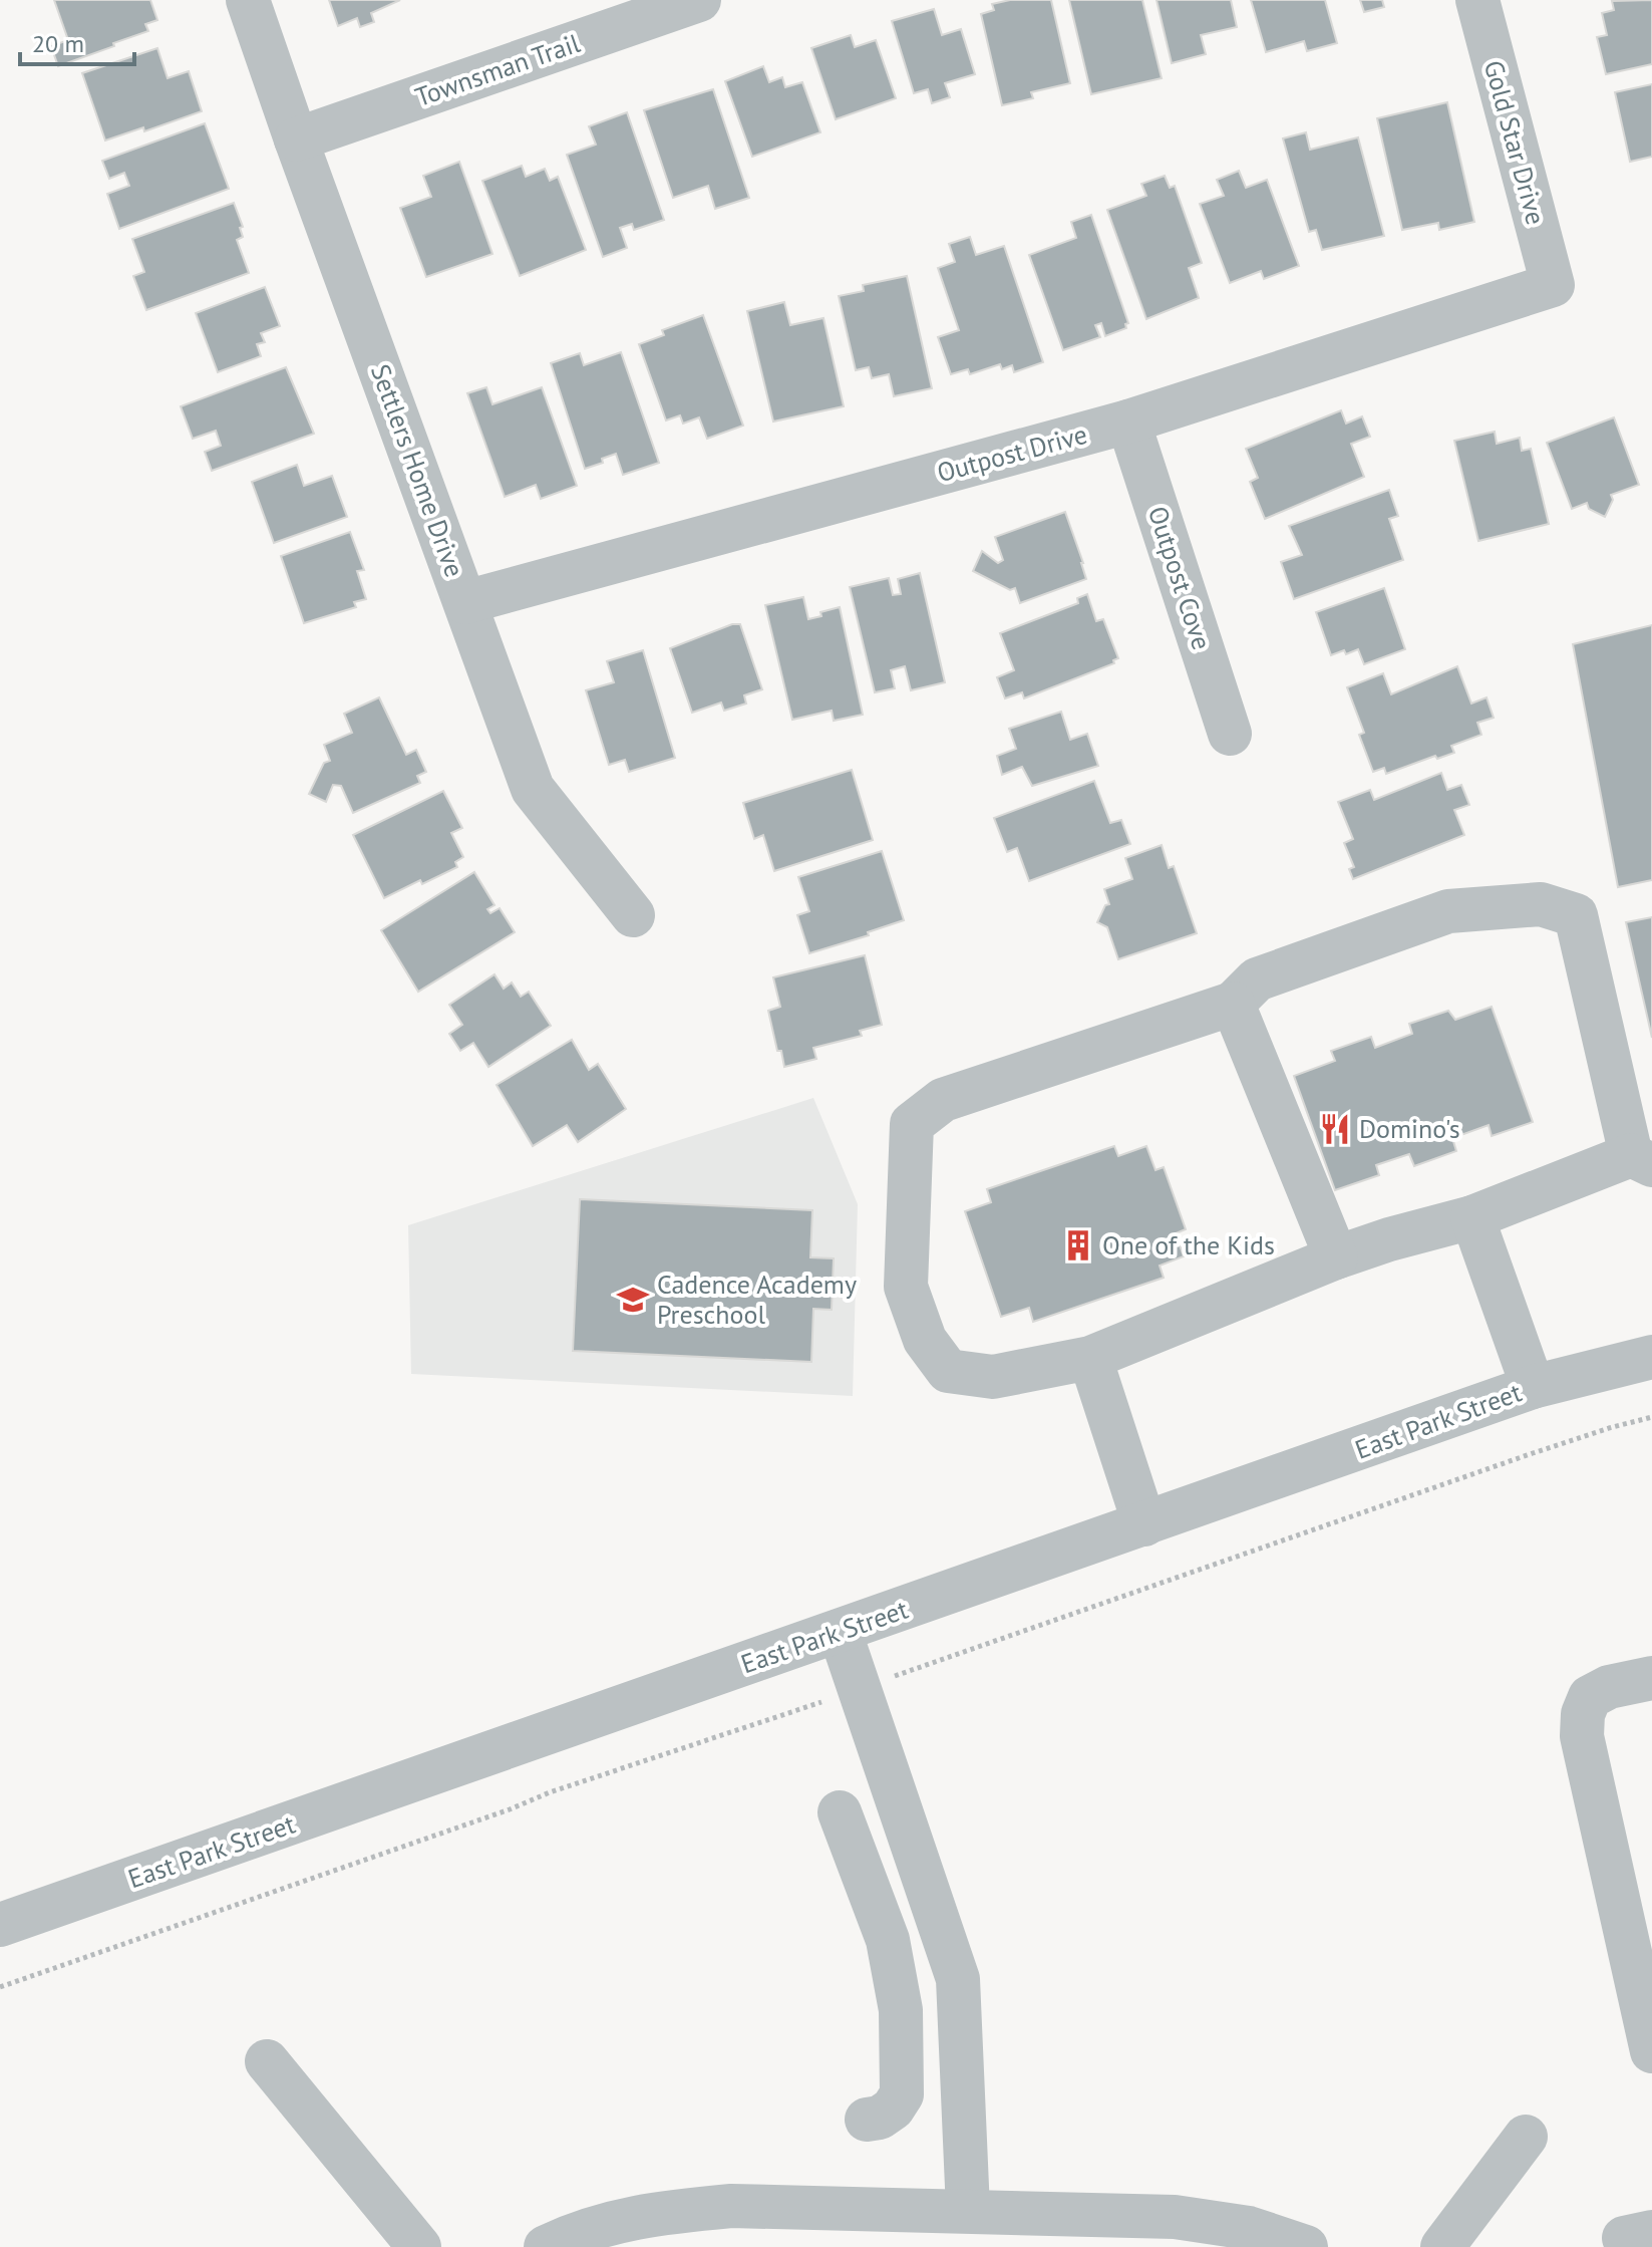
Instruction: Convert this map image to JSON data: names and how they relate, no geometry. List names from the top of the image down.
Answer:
{
  "streets": {
    "street": [
      "Townsman Trail",
      "Gold Star Drive",
      "Outpost Drive",
      "Settlers Home Drive",
      "Outpost Cove",
      "East Park Street"
    ]
  },
  "crossings": [
    ["Townsman Trail", "Settlers Home Drive"],
    ["Gold Star Drive", "Outpost Drive"],
    ["Outpost Drive", "Settlers Home Drive"],
    ["Outpost Drive", "Outpost Cove"]
  ],
  "places": {
    "restaurant": ["Domino's"],
    "building": ["One of the Kids"],
    "school or university": ["Cadence Academy Preschool"]
  },
  "scale_bar": "20 m"
}
